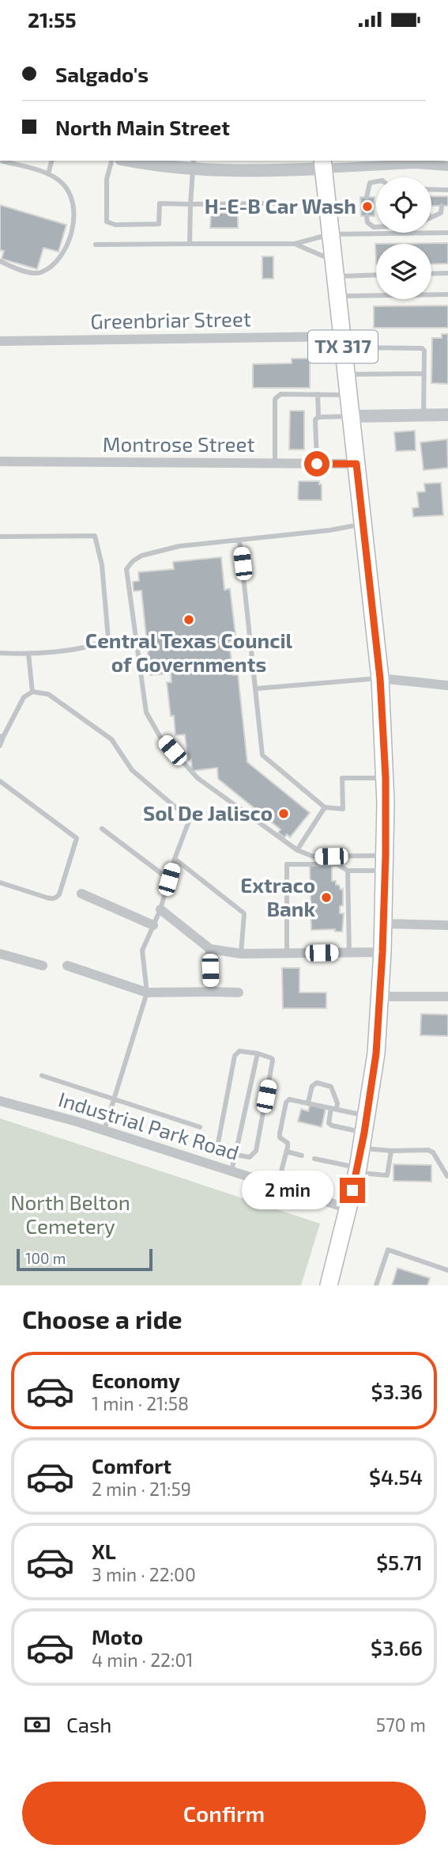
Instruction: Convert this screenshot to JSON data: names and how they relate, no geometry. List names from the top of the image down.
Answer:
{
  "streets": {
    "main road": ["TX 317"],
    "street": ["Greenbriar Street", "Montrose Street", "Industrial Park Road"]
  },
  "crossings": [
    ["Greenbriar Street", "TX 317"],
    ["TX 317", "Montrose Street"],
    ["TX 317", "Industrial Park Road"]
  ],
  "parks": ["North Belton Cemetery"],
  "places": [
    "H-E-B Car Wash",
    "Central Texas Council of Governments",
    "Sol De Jalisco",
    "Extraco Bank"
  ],
  "scale_bar": "100 m",
  "page": {
    "status": "21:55",
    "banner": ["Salgado's", "North Main Street"],
    "bubble": "2 min",
    "scale": "100 m",
    "heading": "Choose a ride",
    "list": [
      {
        "name": "Economy",
        "note": "1 min · 21:58",
        "value": "$3.36"
      },
      {
        "name": "Comfort",
        "note": "2 min · 21:59",
        "value": "$4.54"
      },
      {
        "name": "XL",
        "note": "3 min · 22:00",
        "value": "$5.71"
      },
      {
        "name": "Moto",
        "note": "4 min · 22:01",
        "value": "$3.66"
      }
    ],
    "pay": ["Cash", "570 m"],
    "buttons": "Confirm"
  }
}
